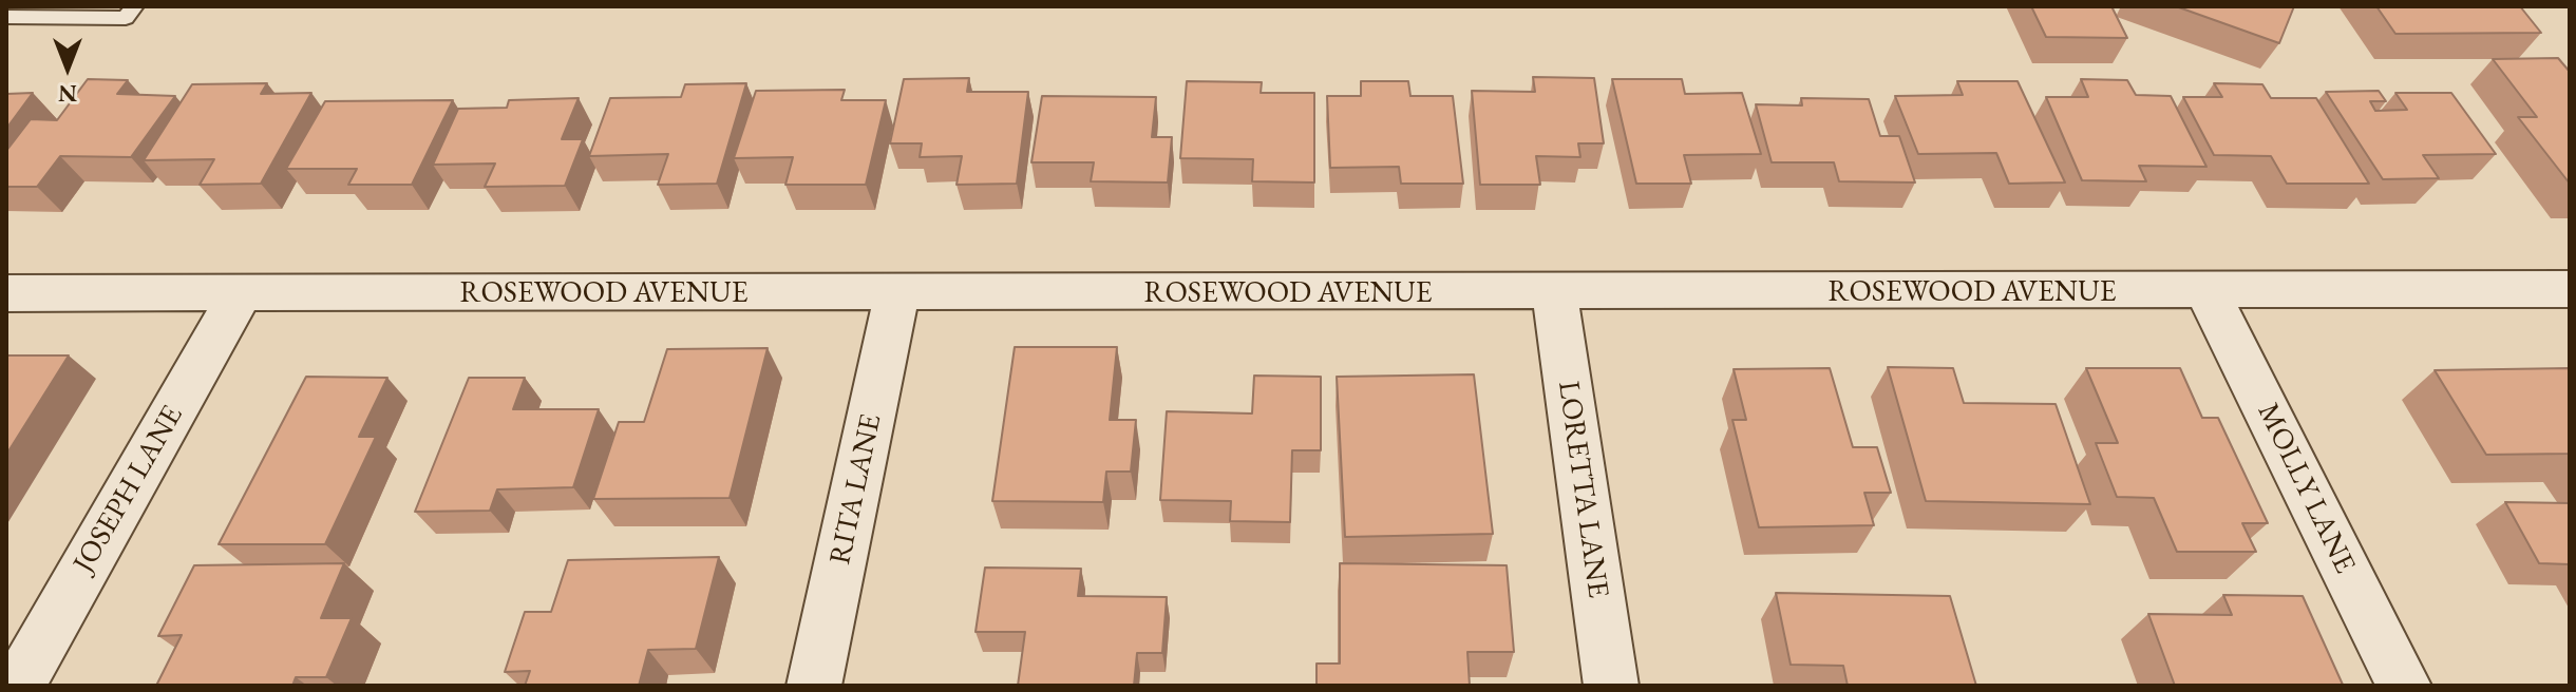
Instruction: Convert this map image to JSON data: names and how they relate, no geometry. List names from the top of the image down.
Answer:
{
  "streets": {
    "street": [
      "ROSEWOOD AVENUE",
      "MOLLY LANE",
      "JOSEPH LANE",
      "RITA LANE",
      "LORETTA LANE"
    ]
  },
  "crossings": [
    ["ROSEWOOD AVENUE", "MOLLY LANE"],
    ["ROSEWOOD AVENUE", "JOSEPH LANE"],
    ["ROSEWOOD AVENUE", "RITA LANE"],
    ["ROSEWOOD AVENUE", "LORETTA LANE"]
  ],
  "north": "bottom"
}
